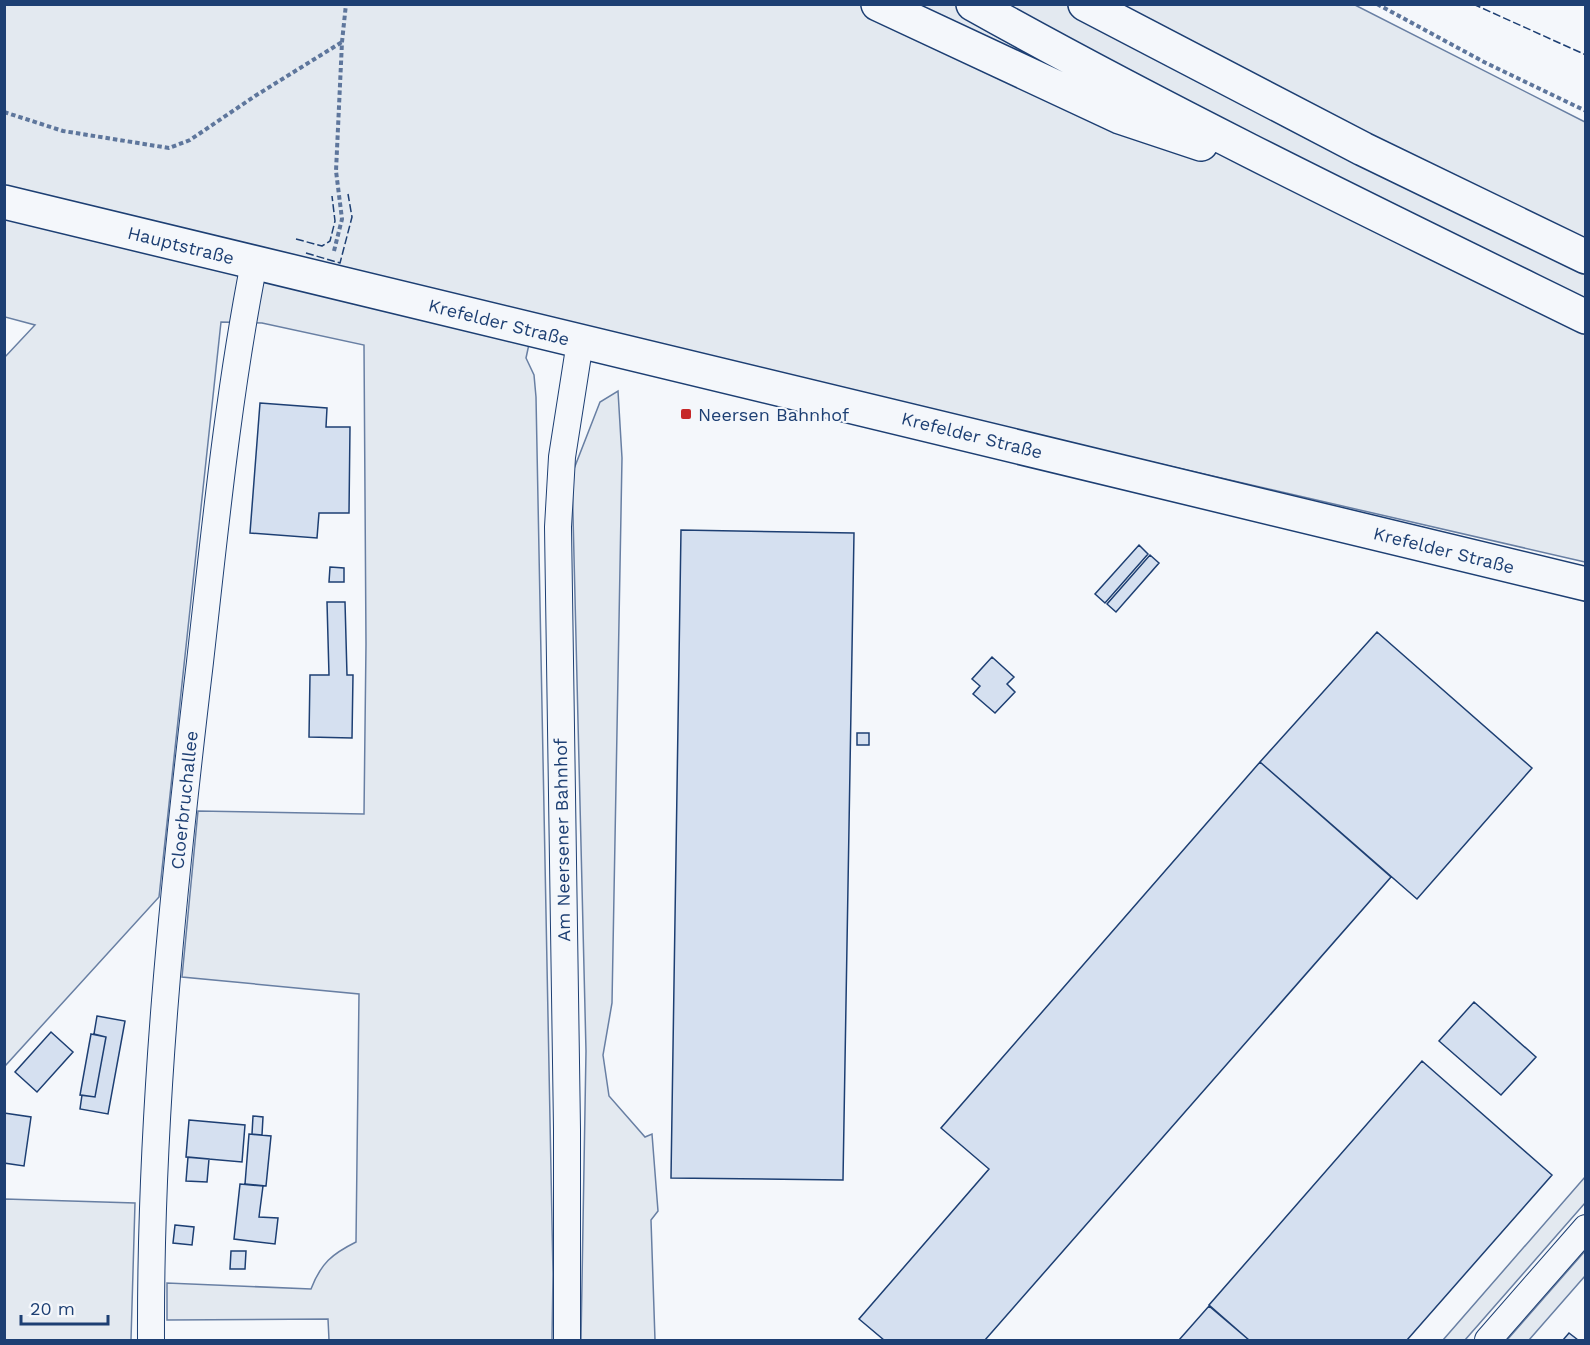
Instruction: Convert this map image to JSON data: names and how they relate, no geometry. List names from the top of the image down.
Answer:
{
  "streets": {
    "main road": ["Hauptstraße", "Krefelder Straße"],
    "street": ["Cloerbruchallee", "Am Neersener Bahnhof"]
  },
  "crossings": [
    ["Hauptstraße", "Krefelder Straße"],
    ["Hauptstraße", "Cloerbruchallee"],
    ["Krefelder Straße", "Am Neersener Bahnhof"]
  ],
  "places": {
    "transit": ["Neersen Bahnhof"]
  },
  "scale_bar": "20 m"
}
